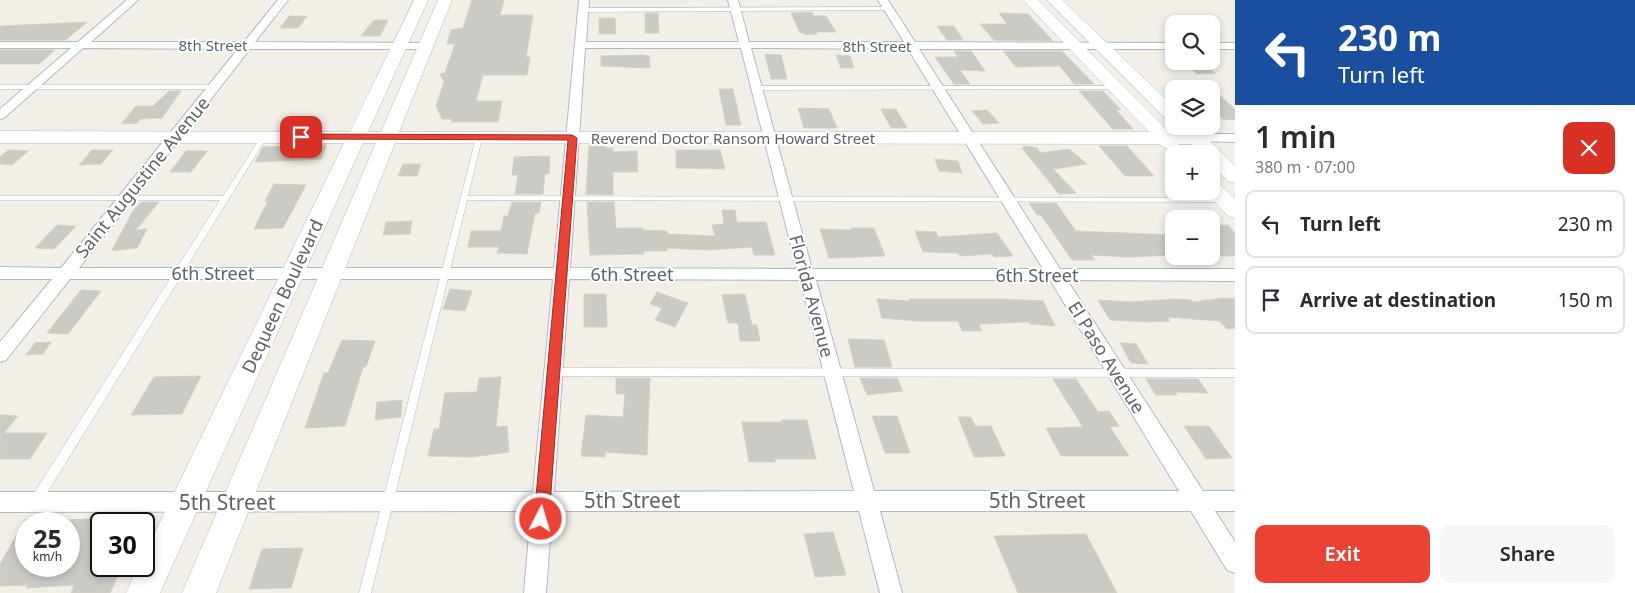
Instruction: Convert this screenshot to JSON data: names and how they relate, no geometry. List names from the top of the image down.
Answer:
{
  "streets": {
    "street": [
      "8th Street",
      "Reverend Doctor Ransom Howard Street",
      "Saint Augustine Avenue",
      "6th Street",
      "Dequeen Boulevard",
      "Florida Avenue",
      "El Paso Avenue",
      "5th Street"
    ]
  },
  "crossings": [
    ["8th Street", "Saint Augustine Avenue"],
    ["8th Street", "Dequeen Boulevard"],
    ["8th Street", "Florida Avenue"],
    ["8th Street", "El Paso Avenue"],
    ["Reverend Doctor Ransom Howard Street", "Saint Augustine Avenue"],
    ["Reverend Doctor Ransom Howard Street", "Dequeen Boulevard"],
    ["Reverend Doctor Ransom Howard Street", "Florida Avenue"],
    ["Reverend Doctor Ransom Howard Street", "El Paso Avenue"],
    ["Saint Augustine Avenue", "6th Street"],
    ["6th Street", "Dequeen Boulevard"],
    ["6th Street", "Florida Avenue"],
    ["6th Street", "El Paso Avenue"],
    ["Dequeen Boulevard", "5th Street"],
    ["Florida Avenue", "5th Street"],
    ["El Paso Avenue", "5th Street"]
  ],
  "page": {
    "turn": ["230 m", "Turn left"],
    "map_buttons": ["+", "−"],
    "heading": ["1 min", "380 m · 07:00"],
    "list": [
      {
        "name": "Turn left",
        "value": "230 m"
      },
      {
        "name": "Arrive at destination",
        "value": "150 m"
      }
    ],
    "speed": "25 km/h",
    "limit": "30",
    "buttons": ["Exit", "Share"]
  }
}
